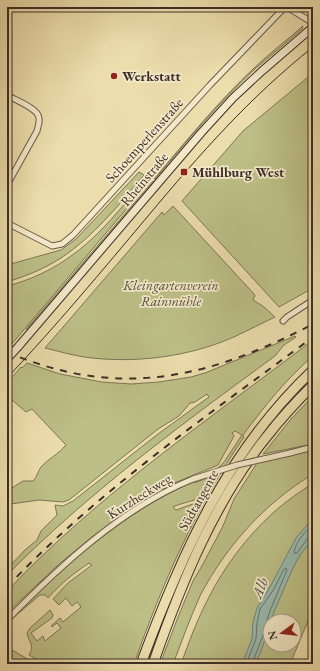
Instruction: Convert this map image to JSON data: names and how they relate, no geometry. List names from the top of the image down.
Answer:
{
  "streets": {
    "highway": ["Südtangente"],
    "main road": ["Rheinstraße"],
    "street": ["Schoemperlenstraße", "Kurzheckweg"]
  },
  "water": ["Alb"],
  "parks": ["Kleingartenverein Rainmühle"],
  "places": {
    "other": ["Werkstatt"],
    "transit": ["Mühlburg West"]
  },
  "north": "left"
}
